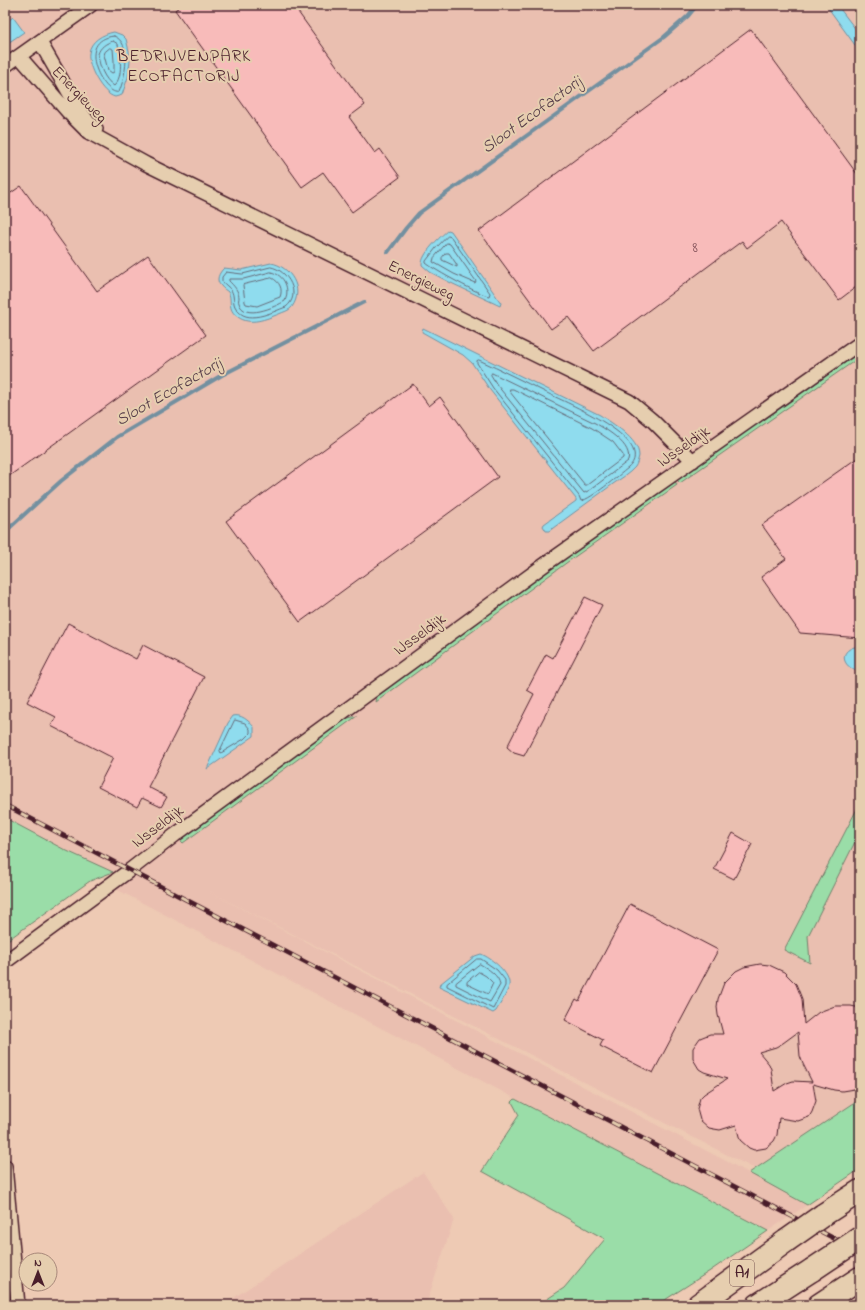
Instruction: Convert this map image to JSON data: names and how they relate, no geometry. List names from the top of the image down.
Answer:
{
  "streets": {
    "highway": ["A1"],
    "street": ["Energieweg", "IJsseldijk"]
  },
  "crossings": [
    ["Energieweg", "IJsseldijk"]
  ],
  "districts": ["BEDRIJVENPARK ECOFACTORIJ"],
  "water": ["Sloot Ecofactorij"],
  "house_numbers": ["8"],
  "north": "top"
}
